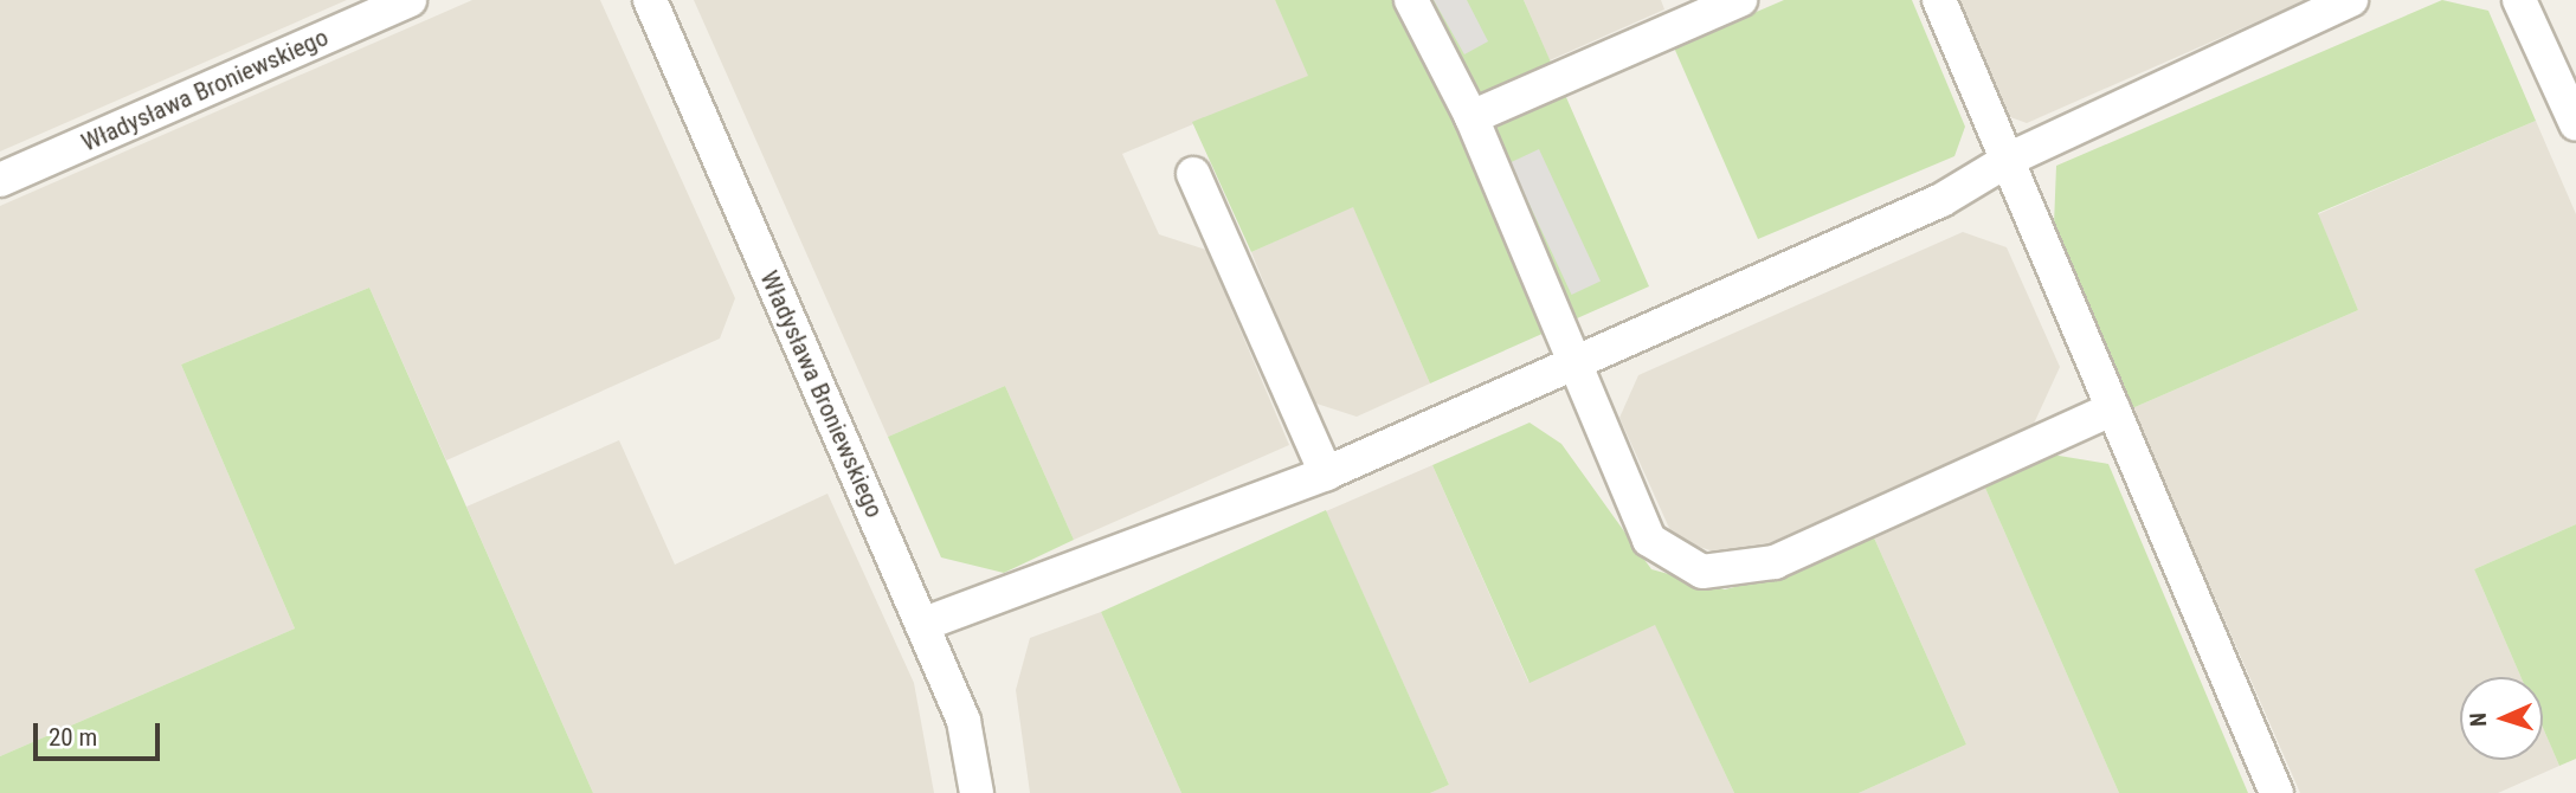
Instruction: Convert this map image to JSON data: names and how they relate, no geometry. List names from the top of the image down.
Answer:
{
  "streets": {
    "street": ["Władysława Broniewskiego"]
  },
  "scale_bar": "20 m",
  "north": "left"
}
